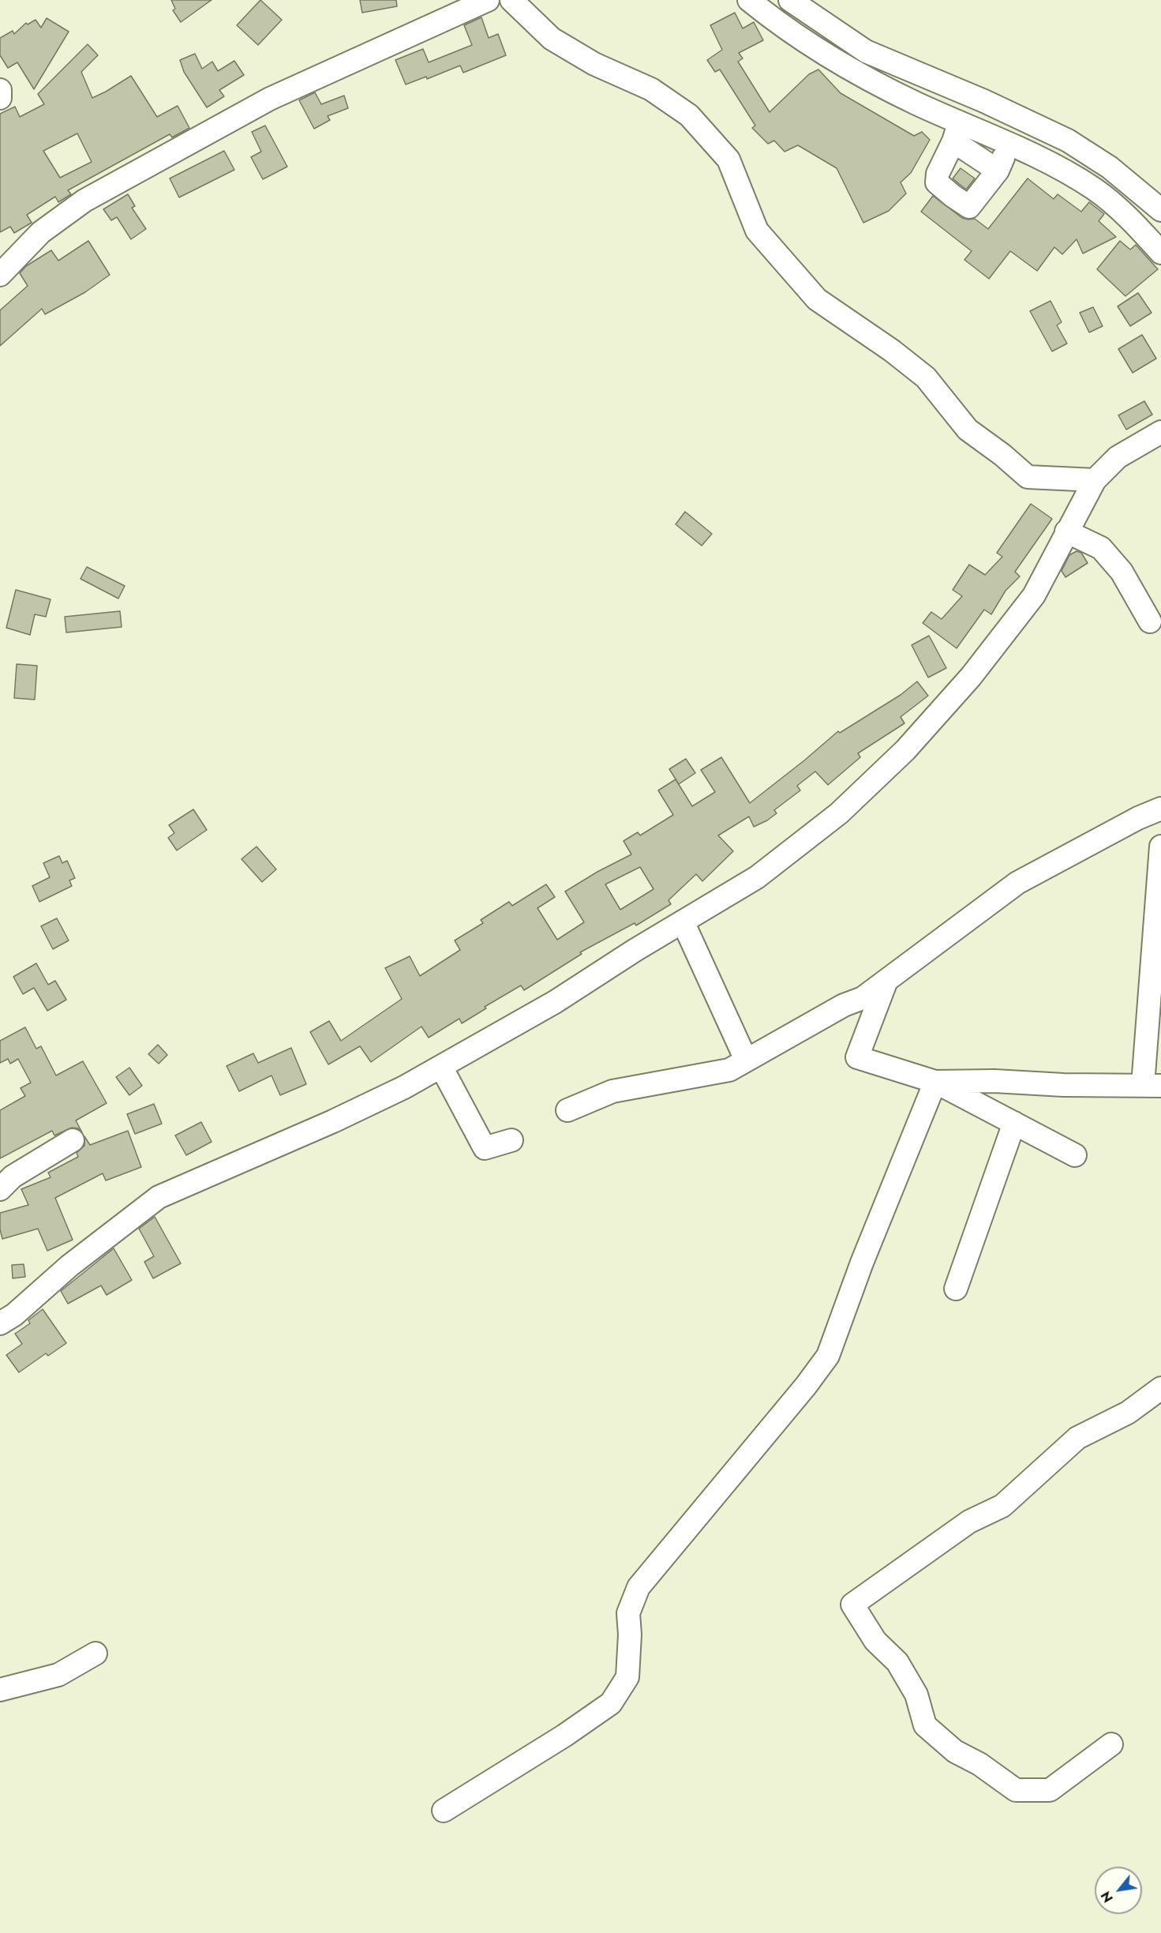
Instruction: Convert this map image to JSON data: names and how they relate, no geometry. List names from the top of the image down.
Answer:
{
  "north": "bottom left"
}
